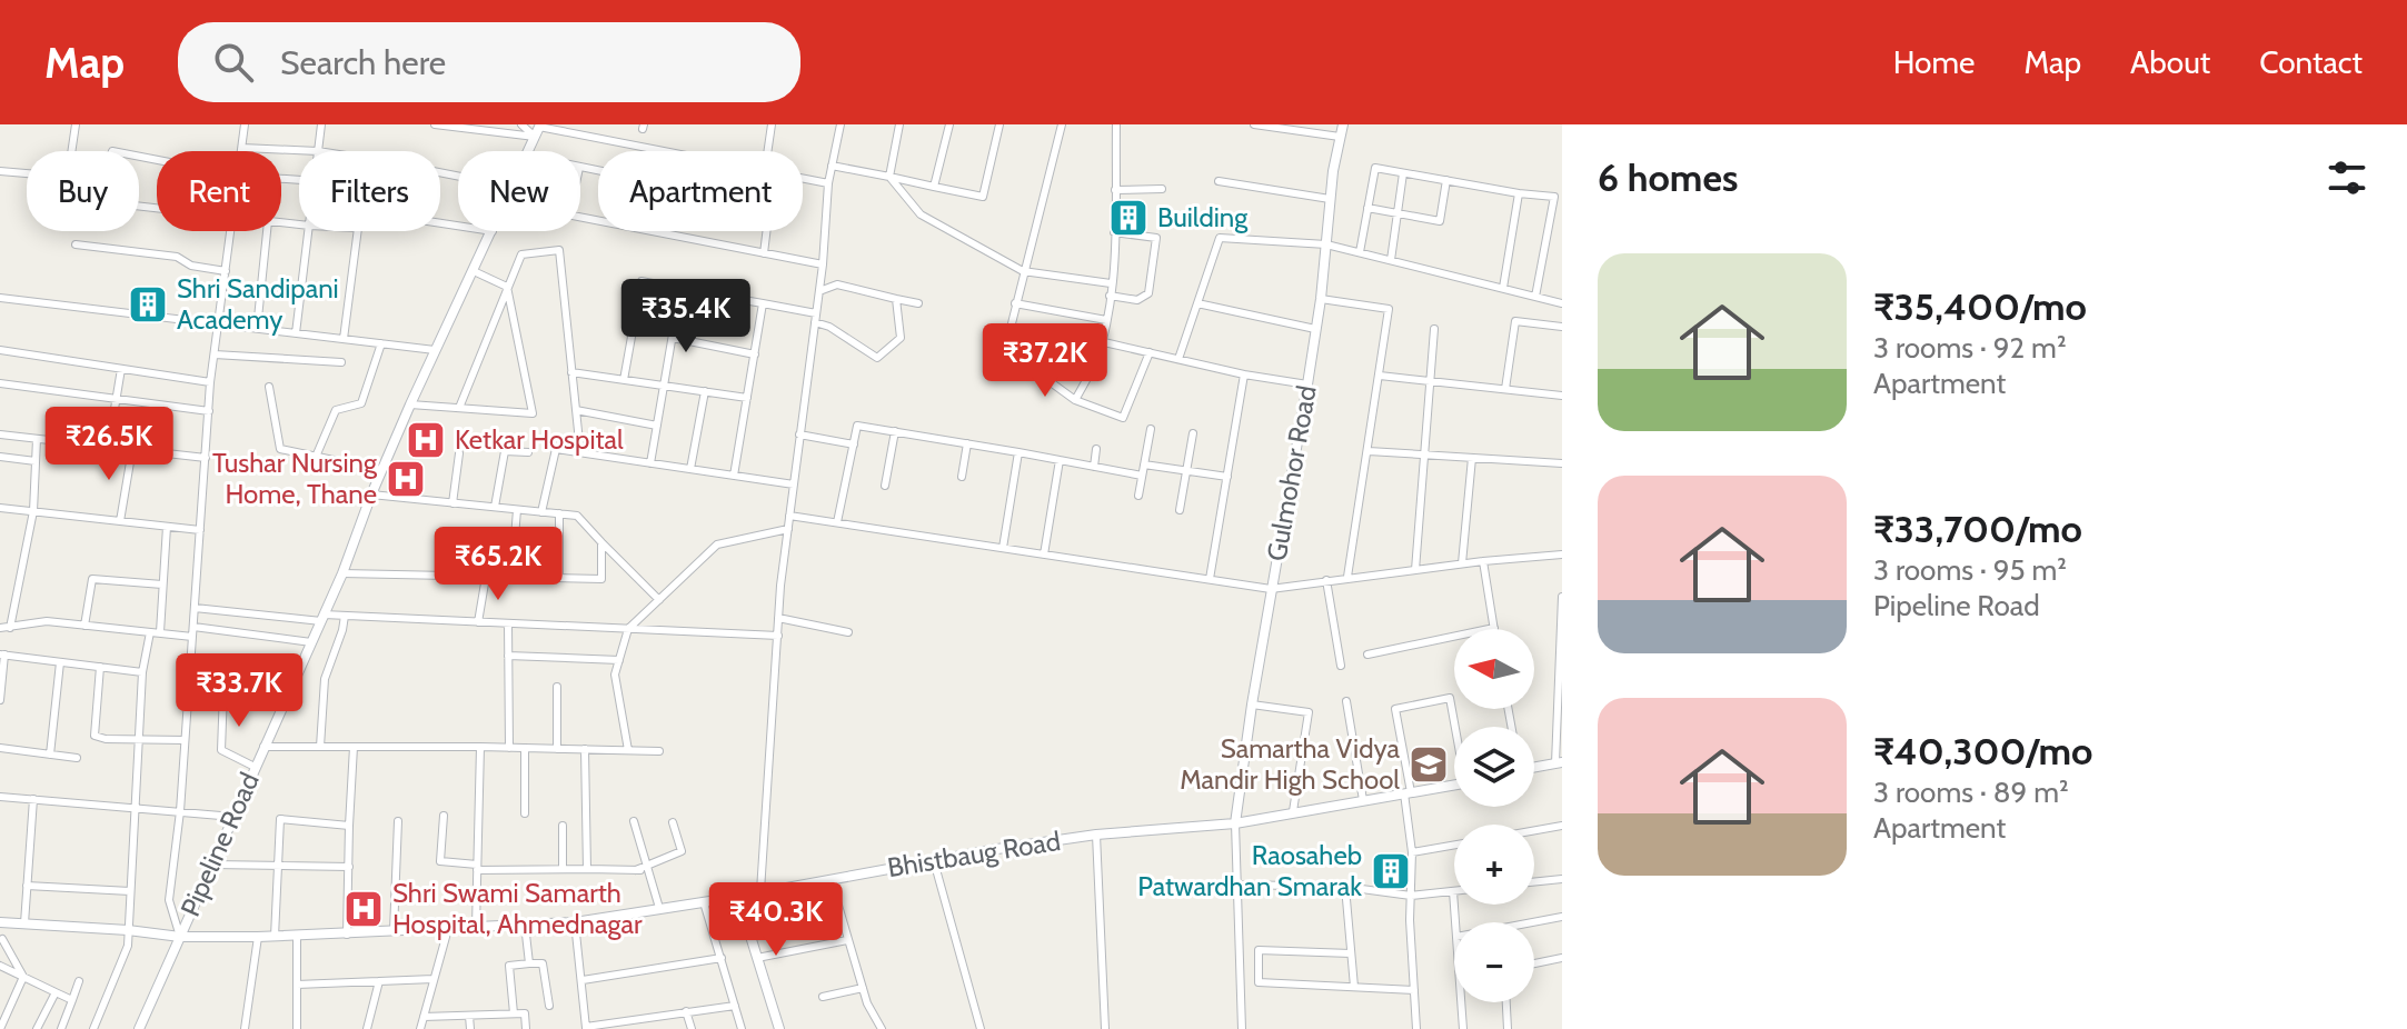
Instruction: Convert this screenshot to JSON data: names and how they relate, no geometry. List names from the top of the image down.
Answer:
{
  "streets": {
    "street": ["Gulmohor Road", "Pipeline Road", "Bhistbaug Road"]
  },
  "crossings": [
    ["Gulmohor Road", "Bhistbaug Road"],
    ["Pipeline Road", "Bhistbaug Road"]
  ],
  "places": {
    "building": ["Building", "Shri Sandipani Academy", "Raosaheb Patwardhan Smarak"],
    "hospital": ["Ketkar Hospital", "Tushar Nursing Home, Thane", "Shri Swami Samarth Hospital, Ahmednagar"],
    "school or university": ["Samartha Vidya Mandir High School"]
  },
  "north": "left",
  "page": {
    "header": "Map",
    "search": "Search here",
    "nav": [
      "Home",
      "Map",
      "About",
      "Contact"
    ],
    "heading": "6 homes",
    "chip": [
      "Buy",
      "Rent",
      "Filters",
      "New",
      "Apartment"
    ],
    "list": [
      {
        "name": "₹35,400/mo",
        "note": "3 rooms · 92 m² · Apartment"
      },
      {
        "name": "₹33,700/mo",
        "note": "3 rooms · 95 m² · Pipeline Road"
      },
      {
        "name": "₹40,300/mo",
        "note": "3 rooms · 89 m² · Apartment"
      }
    ],
    "price": [
      "₹35.4K",
      "₹37.2K",
      "₹26.5K",
      "₹65.2K",
      "₹33.7K",
      "₹40.3K"
    ],
    "map_buttons": ["+", "−"]
  }
}
